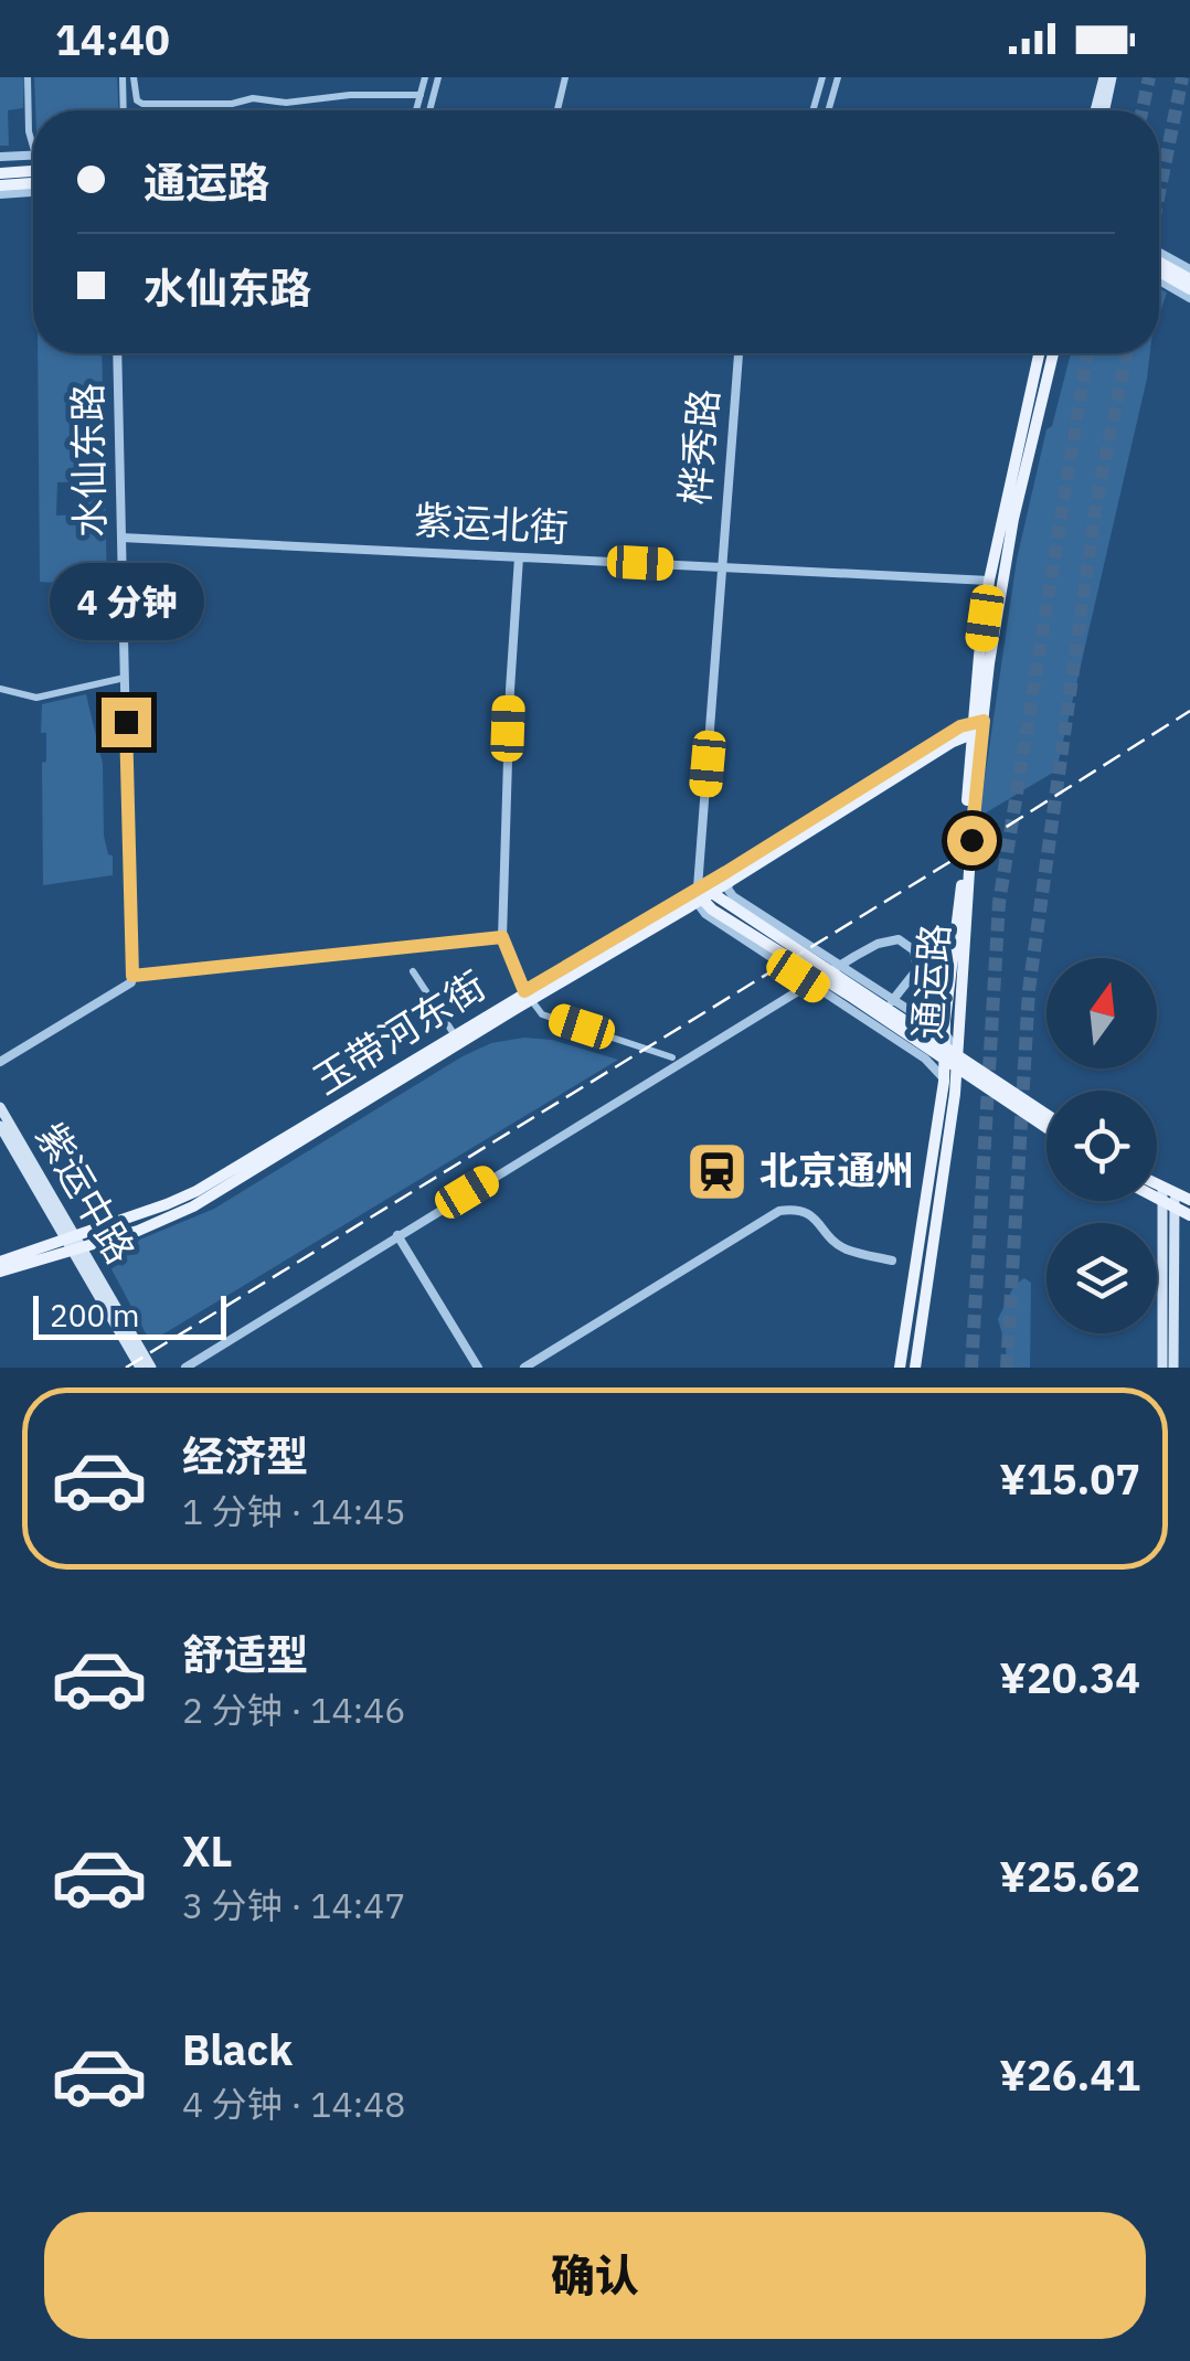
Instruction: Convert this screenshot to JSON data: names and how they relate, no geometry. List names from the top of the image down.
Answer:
{
  "streets": {
    "main road": ["通运路", "玉带河东街", "紫运中路"],
    "street": ["桦秀路", "水仙东路", "紫运北街"]
  },
  "crossings": [
    ["桦秀路", "紫运北街"],
    ["桦秀路", "玉带河东街"],
    ["水仙东路", "紫运北街"],
    ["紫运北街", "通运路"],
    ["通运路", "玉带河东街"],
    ["玉带河东街", "紫运中路"]
  ],
  "places": {
    "station": ["北京通州"]
  },
  "scale_bar": "200 m",
  "north": "top",
  "page": {
    "status": "14:40",
    "banner": ["通运路", "水仙东路"],
    "bubble": "4 分钟",
    "scale": "200 m",
    "list": [
      {
        "name": "经济型",
        "note": "1 分钟 · 14:45",
        "value": "¥15.07"
      },
      {
        "name": "舒适型",
        "note": "2 分钟 · 14:46",
        "value": "¥20.34"
      },
      {
        "name": "XL",
        "note": "3 分钟 · 14:47",
        "value": "¥25.62"
      },
      {
        "name": "Black",
        "note": "4 分钟 · 14:48",
        "value": "¥26.41"
      }
    ],
    "buttons": "确认"
  }
}
